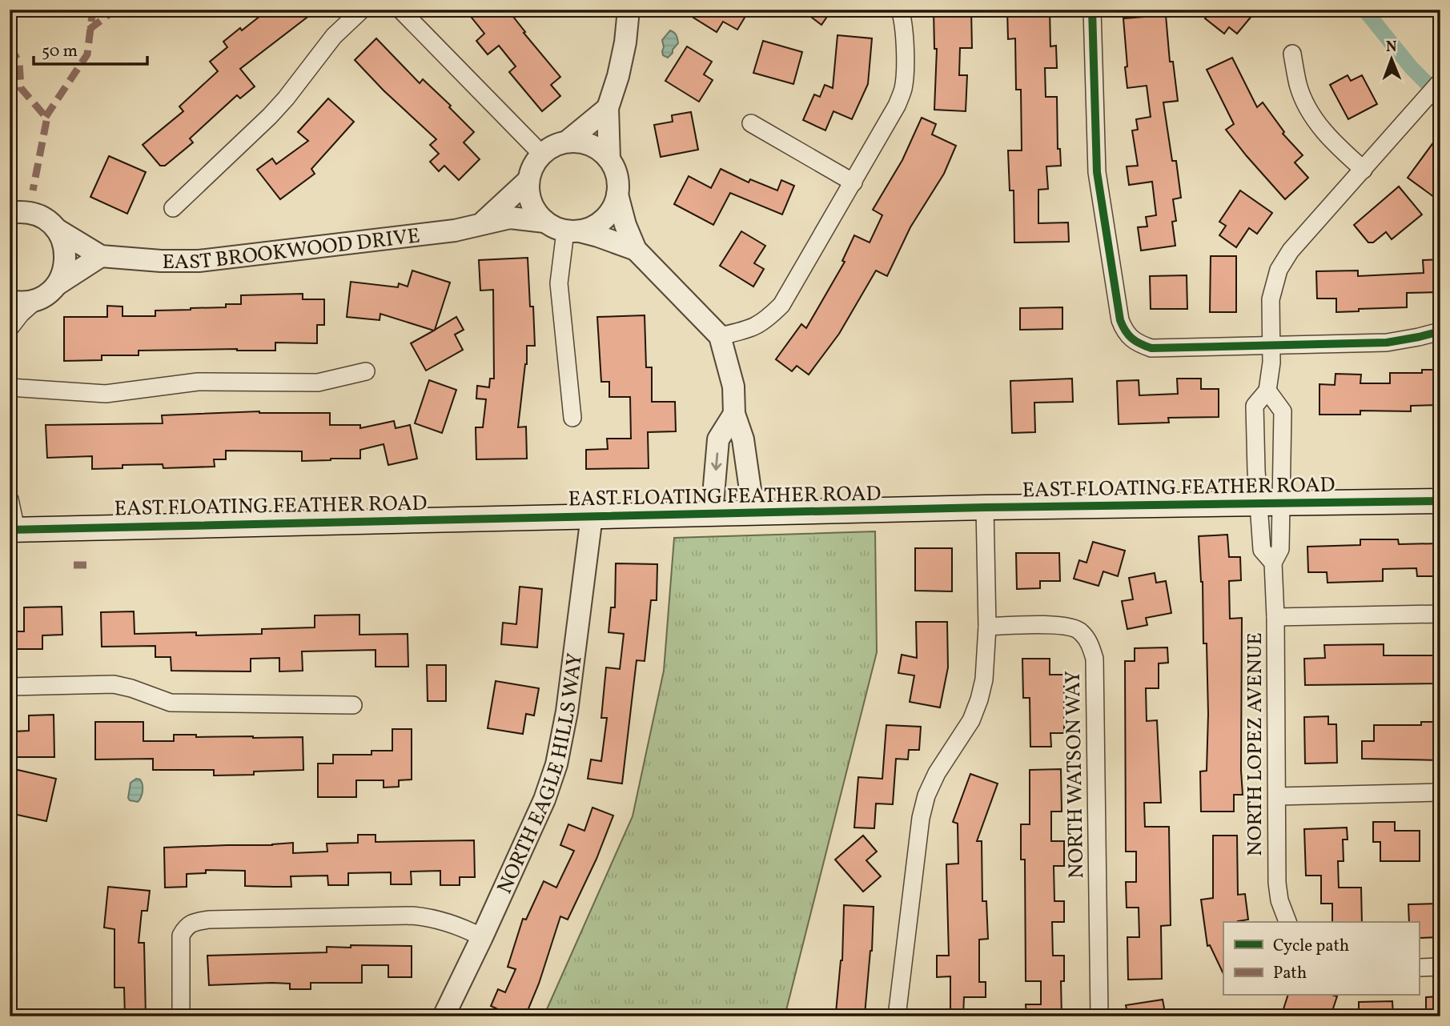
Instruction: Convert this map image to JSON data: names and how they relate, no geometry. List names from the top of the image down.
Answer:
{
  "streets": {
    "main road": ["EAST FLOATING FEATHER ROAD"],
    "street": [
      "EAST BROOKWOOD DRIVE",
      "NORTH LOPEZ AVENUE",
      "NORTH EAGLE HILLS WAY",
      "NORTH WATSON WAY"
    ]
  },
  "crossings": [
    ["EAST FLOATING FEATHER ROAD", "NORTH LOPEZ AVENUE"],
    ["EAST FLOATING FEATHER ROAD", "NORTH EAGLE HILLS WAY"]
  ],
  "legend": ["Cycle path", "Path"],
  "scale_bar": "50 m",
  "north": "top"
}
